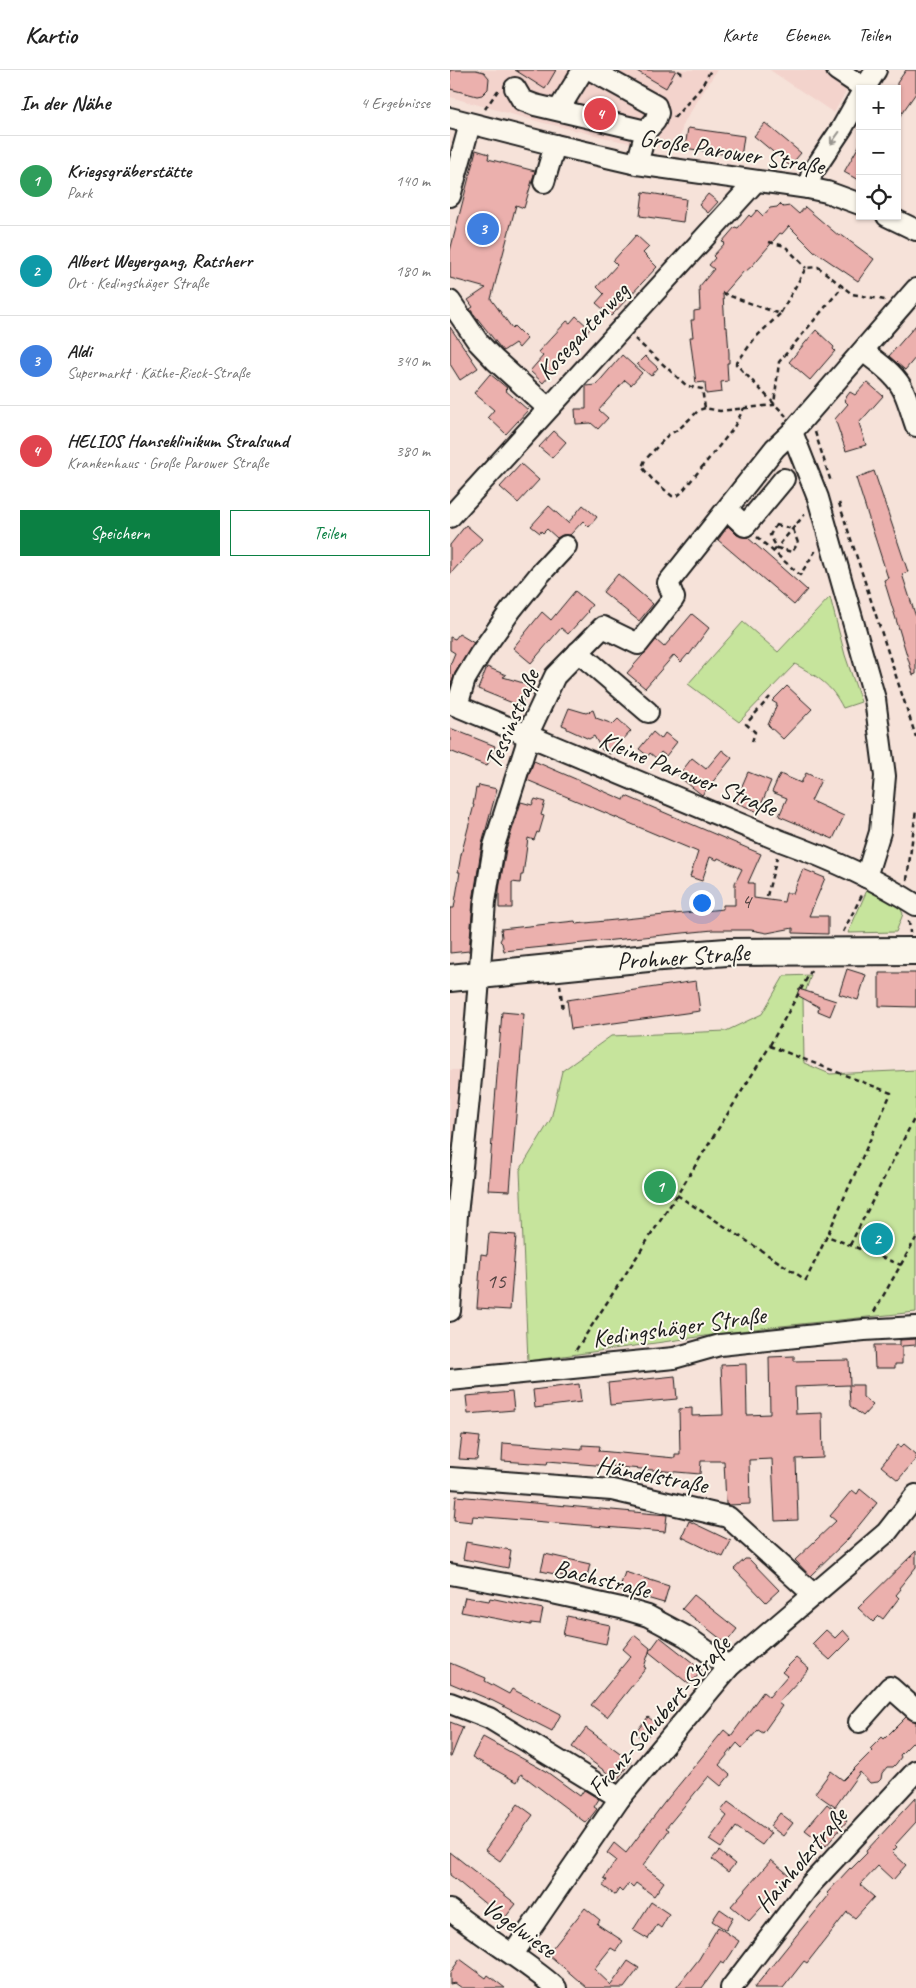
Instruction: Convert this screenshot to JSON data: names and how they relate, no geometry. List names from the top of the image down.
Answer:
{
  "streets": {
    "main road": ["Prohner Straße"],
    "street": [
      "Große Parower Straße",
      "Kosegartenweg",
      "Tessinstraße",
      "Kleine Parower Straße",
      "Kedingshäger Straße",
      "Händelstraße",
      "Bachstraße",
      "Franz-Schubert-Straße",
      "Hainholzstraße",
      "Vogelwiese"
    ]
  },
  "crossings": [
    ["Große Parower Straße", "Kosegartenweg"],
    ["Tessinstraße", "Kleine Parower Straße"],
    ["Tessinstraße", "Prohner Straße"],
    ["Händelstraße", "Franz-Schubert-Straße"],
    ["Bachstraße", "Franz-Schubert-Straße"],
    ["Franz-Schubert-Straße", "Vogelwiese"]
  ],
  "house_numbers": ["4", "15"],
  "page": {
    "header": "Kartio",
    "nav": ["Karte", "Ebenen", "Teilen"],
    "heading": ["In der Nähe", "4 Ergebnisse"],
    "map_buttons": ["+", "−"],
    "pins": [
      "4",
      "3",
      "1",
      "2"
    ],
    "list": [
      {
        "mark": "1",
        "name": "Kriegsgräberstätte",
        "note": "Park",
        "value": "140 m"
      },
      {
        "mark": "2",
        "name": "Albert Weyergang, Ratsherr",
        "note": "Ort · Kedingshäger Straße",
        "value": "180 m"
      },
      {
        "mark": "3",
        "name": "Aldi",
        "note": "Supermarkt · Käthe-Rieck-Straße",
        "value": "340 m"
      },
      {
        "mark": "4",
        "name": "HELIOS Hanseklinikum Stralsund",
        "note": "Krankenhaus · Große Parower Straße",
        "value": "380 m"
      }
    ],
    "buttons": ["Speichern", "Teilen"]
  }
}
